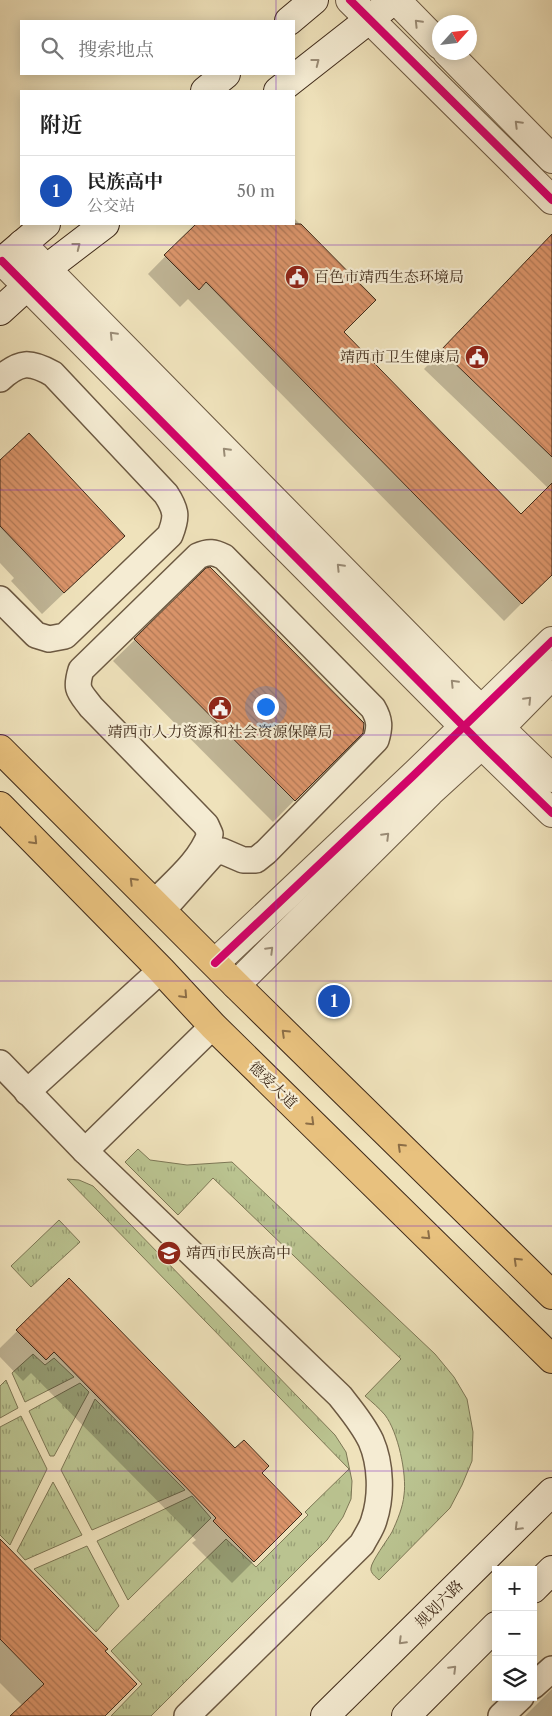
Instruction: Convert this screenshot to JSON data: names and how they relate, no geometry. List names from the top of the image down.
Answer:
{
  "streets": {
    "main road": ["德爱大道"],
    "street": ["规划六路"]
  },
  "places": {
    "public building": ["百色市靖西生态环境局", "靖西市卫生健康局", "靖西市人力资源和社会资源保障局"],
    "school or university": ["靖西市民族高中"]
  },
  "north": "top right",
  "page": {
    "search": "搜索地点",
    "heading": "附近",
    "list": [
      {
        "mark": "1",
        "name": "民族高中",
        "note": "公交站",
        "value": "50 m"
      }
    ],
    "pins": "1",
    "map_buttons": ["+", "−"]
  }
}
